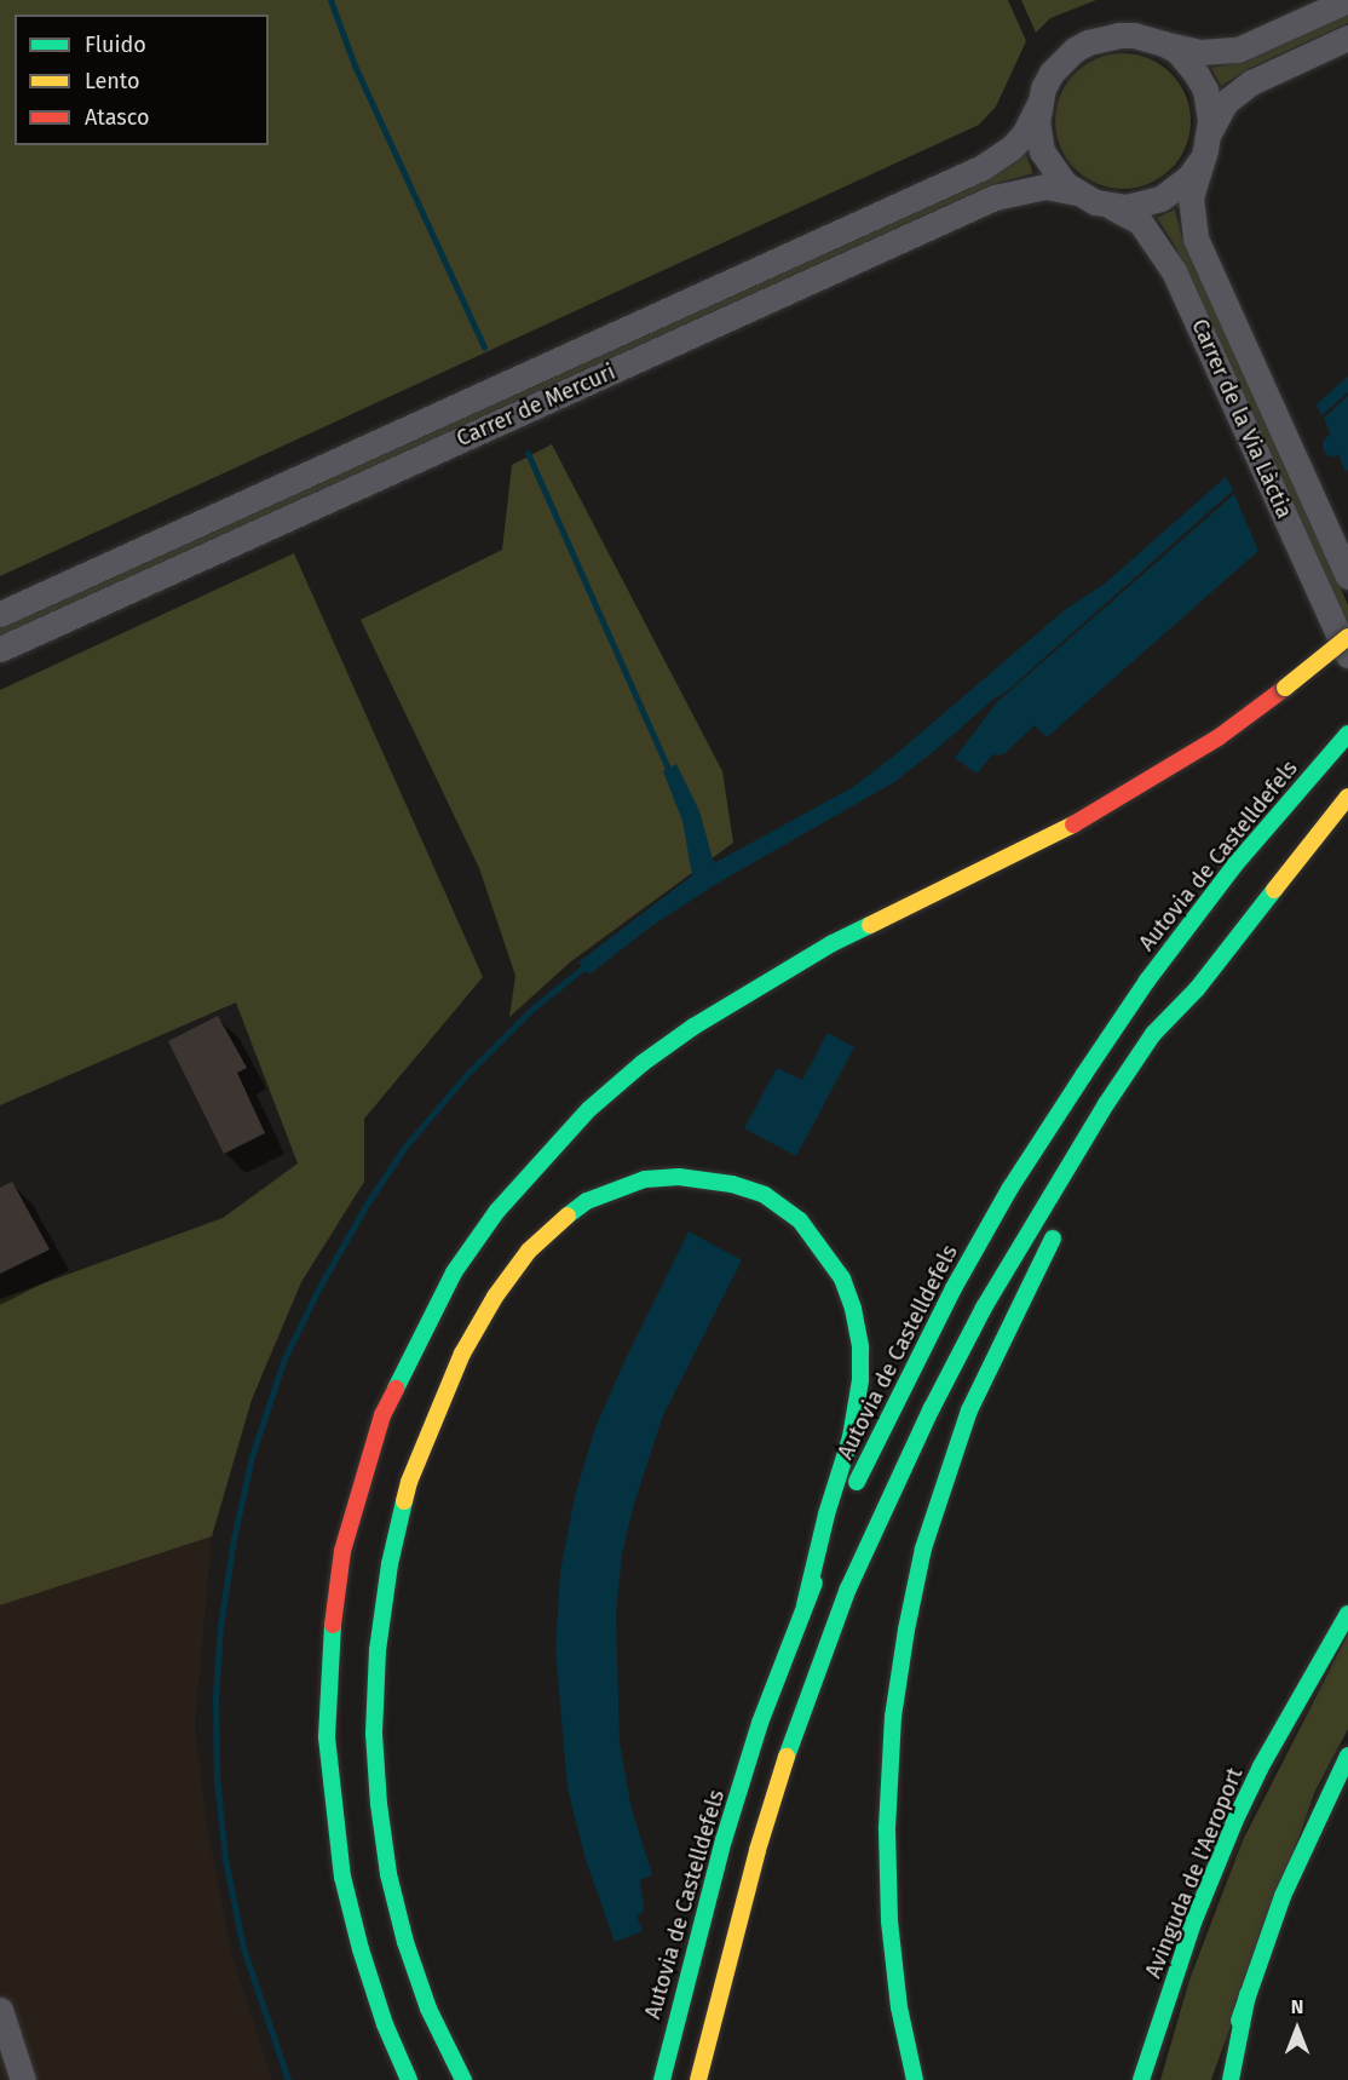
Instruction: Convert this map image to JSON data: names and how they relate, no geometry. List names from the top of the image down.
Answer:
{
  "streets": {
    "main road": ["Autovia de Castelldefels", "Avinguda de l'Aeroport"],
    "street": ["Carrer de Mercuri", "Carrer de la Via Làctia"]
  },
  "crossings": [
    ["Carrer de Mercuri", "Carrer de la Via Làctia"]
  ],
  "legend": ["Fluido", "Lento", "Atasco"],
  "north": "top"
}
